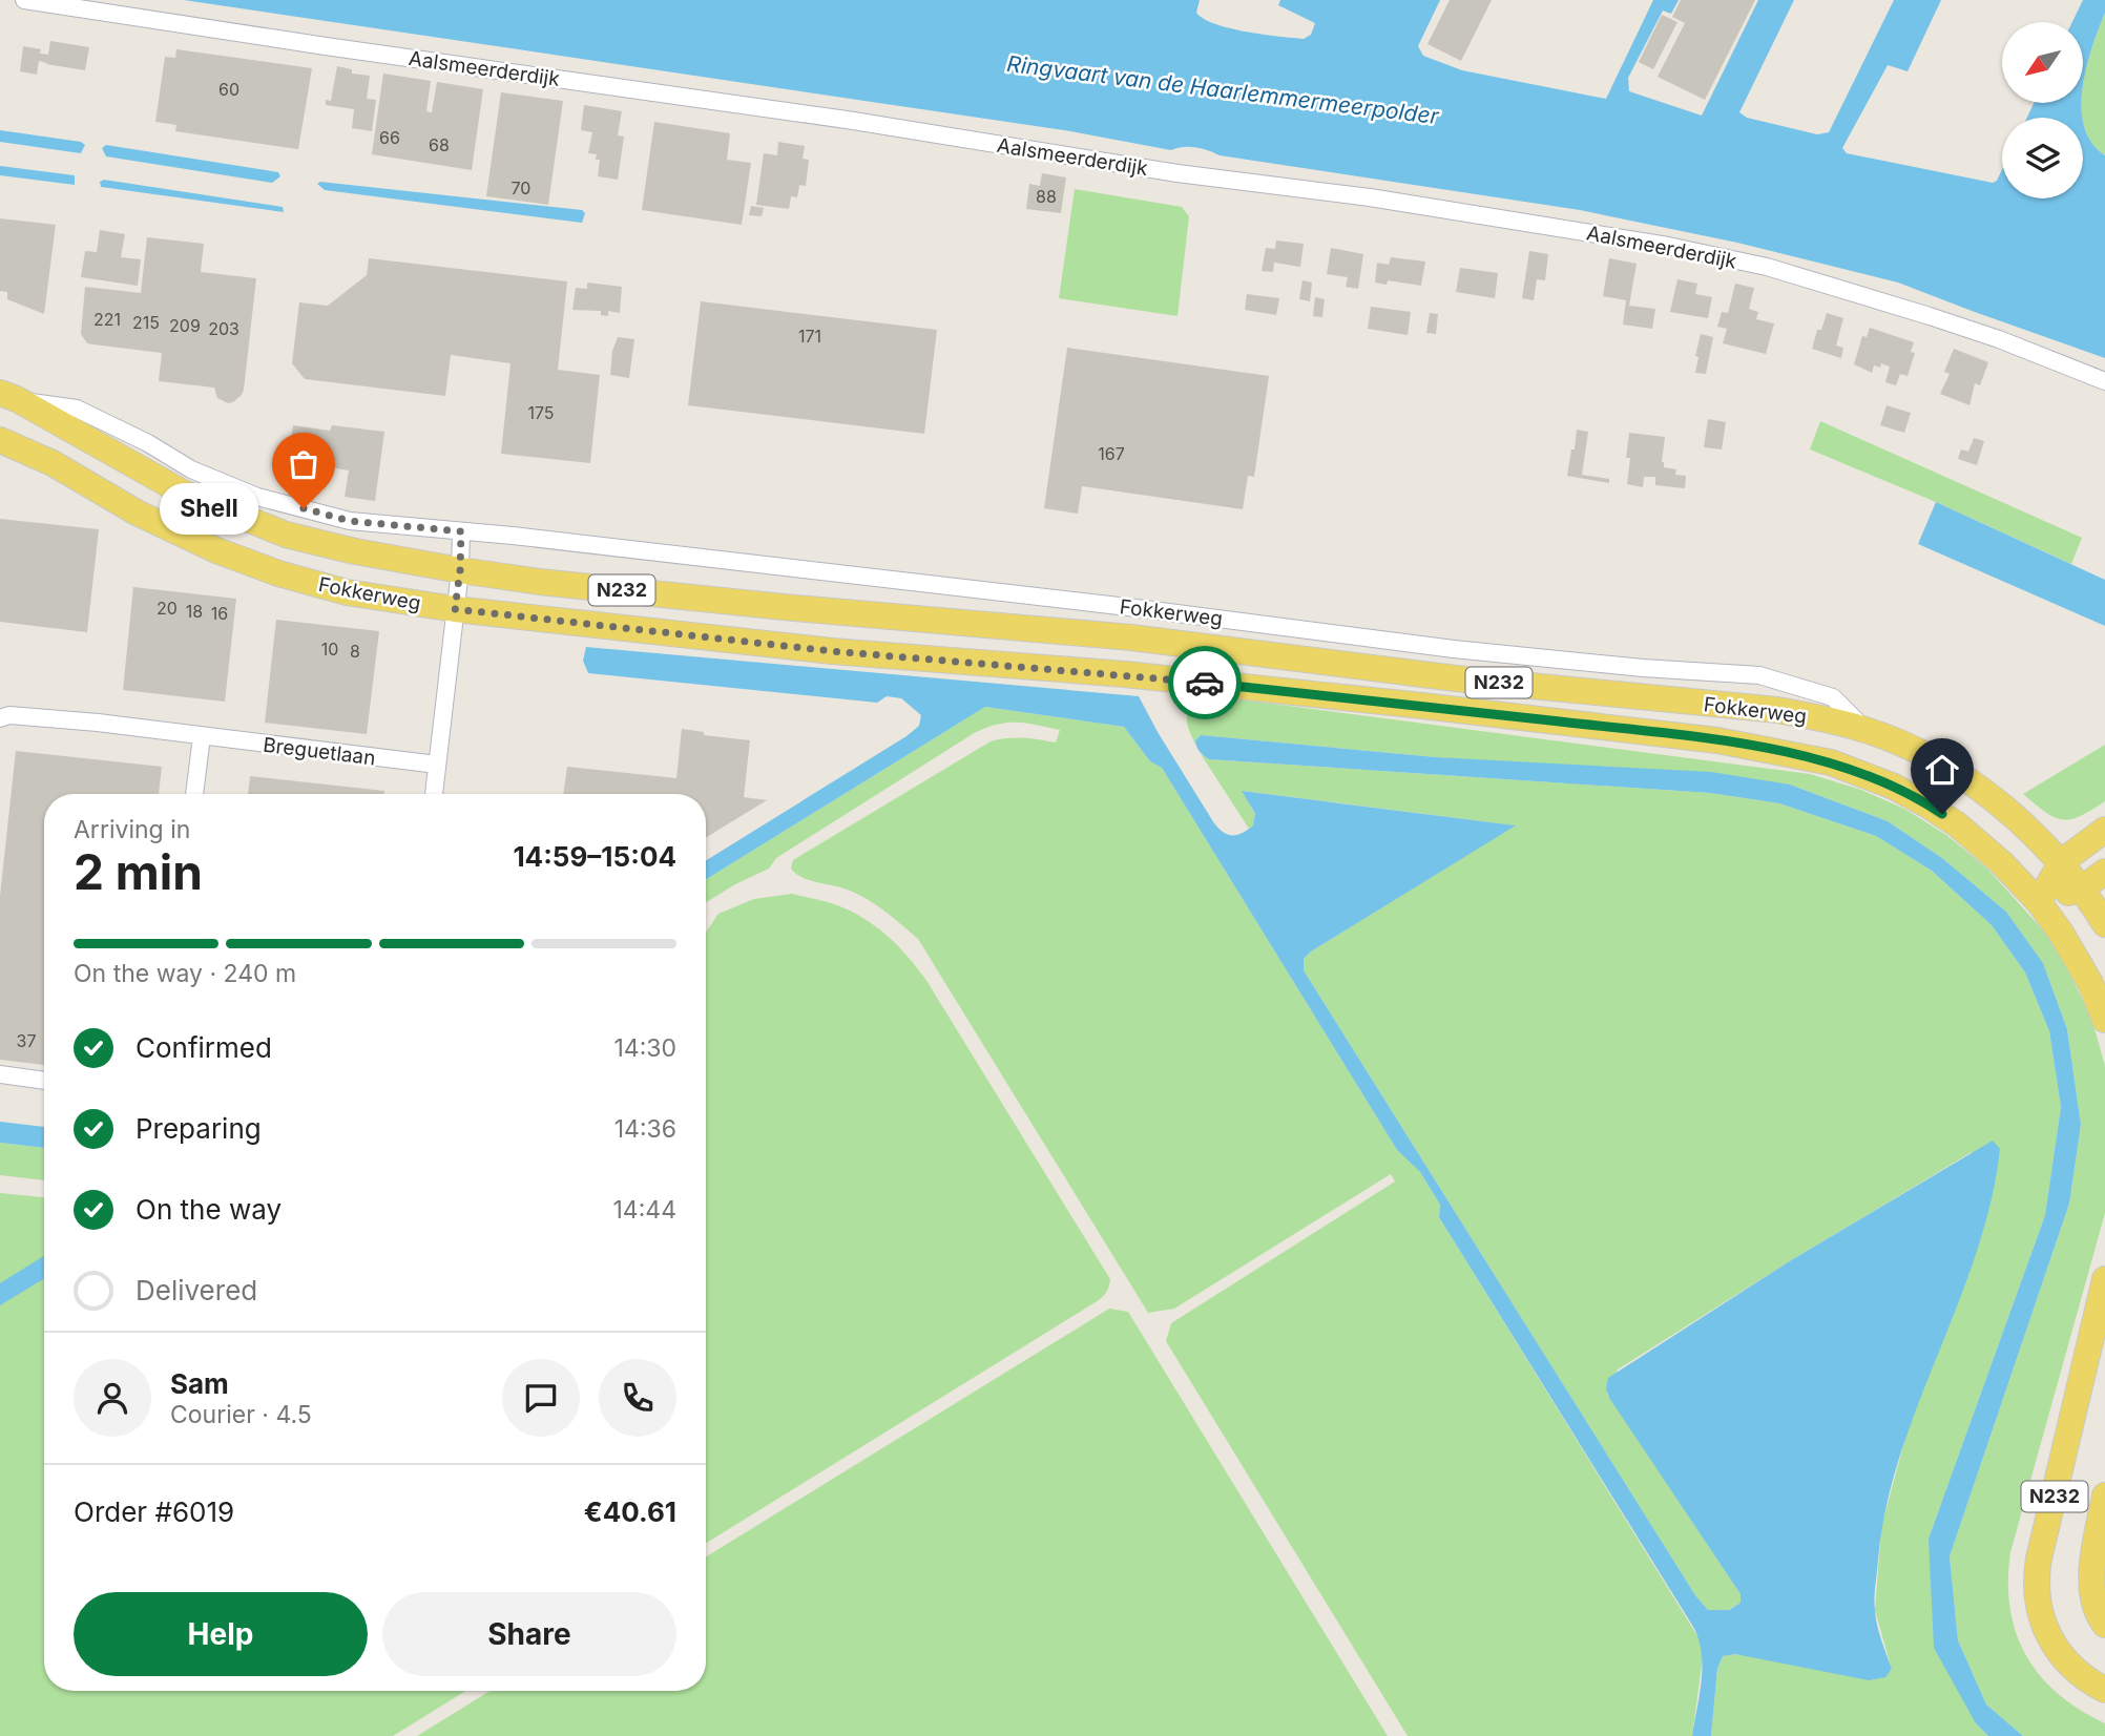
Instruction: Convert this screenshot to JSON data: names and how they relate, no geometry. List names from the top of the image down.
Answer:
{
  "streets": {
    "main road": ["N232", "Fokkerweg"],
    "street": ["Aalsmeerderdijk", "Breguetlaan"]
  },
  "water": ["Ringvaart van de Haarlemmermeerpolder"],
  "places": ["Shell"],
  "house_numbers": [
    "60",
    "66",
    "68",
    "70",
    "88",
    "221",
    "215",
    "209",
    "203",
    "171",
    "175",
    "167",
    "20",
    "18",
    "16",
    "10",
    "8",
    "37"
  ],
  "north": "bottom left",
  "page": {
    "bubble": "Shell",
    "heading": ["2 min", "Arriving in", "14:59–15:04"],
    "panel": [
      "Sam",
      "Courier · 4.5",
      "Order #6019",
      "€40.61"
    ],
    "bar": "On the way · 240 m",
    "list": [
      ["Confirmed", "14:30"],
      ["Preparing", "14:36"],
      ["On the way", "14:44"],
      "Delivered"
    ],
    "buttons": ["Help", "Share"]
  }
}
